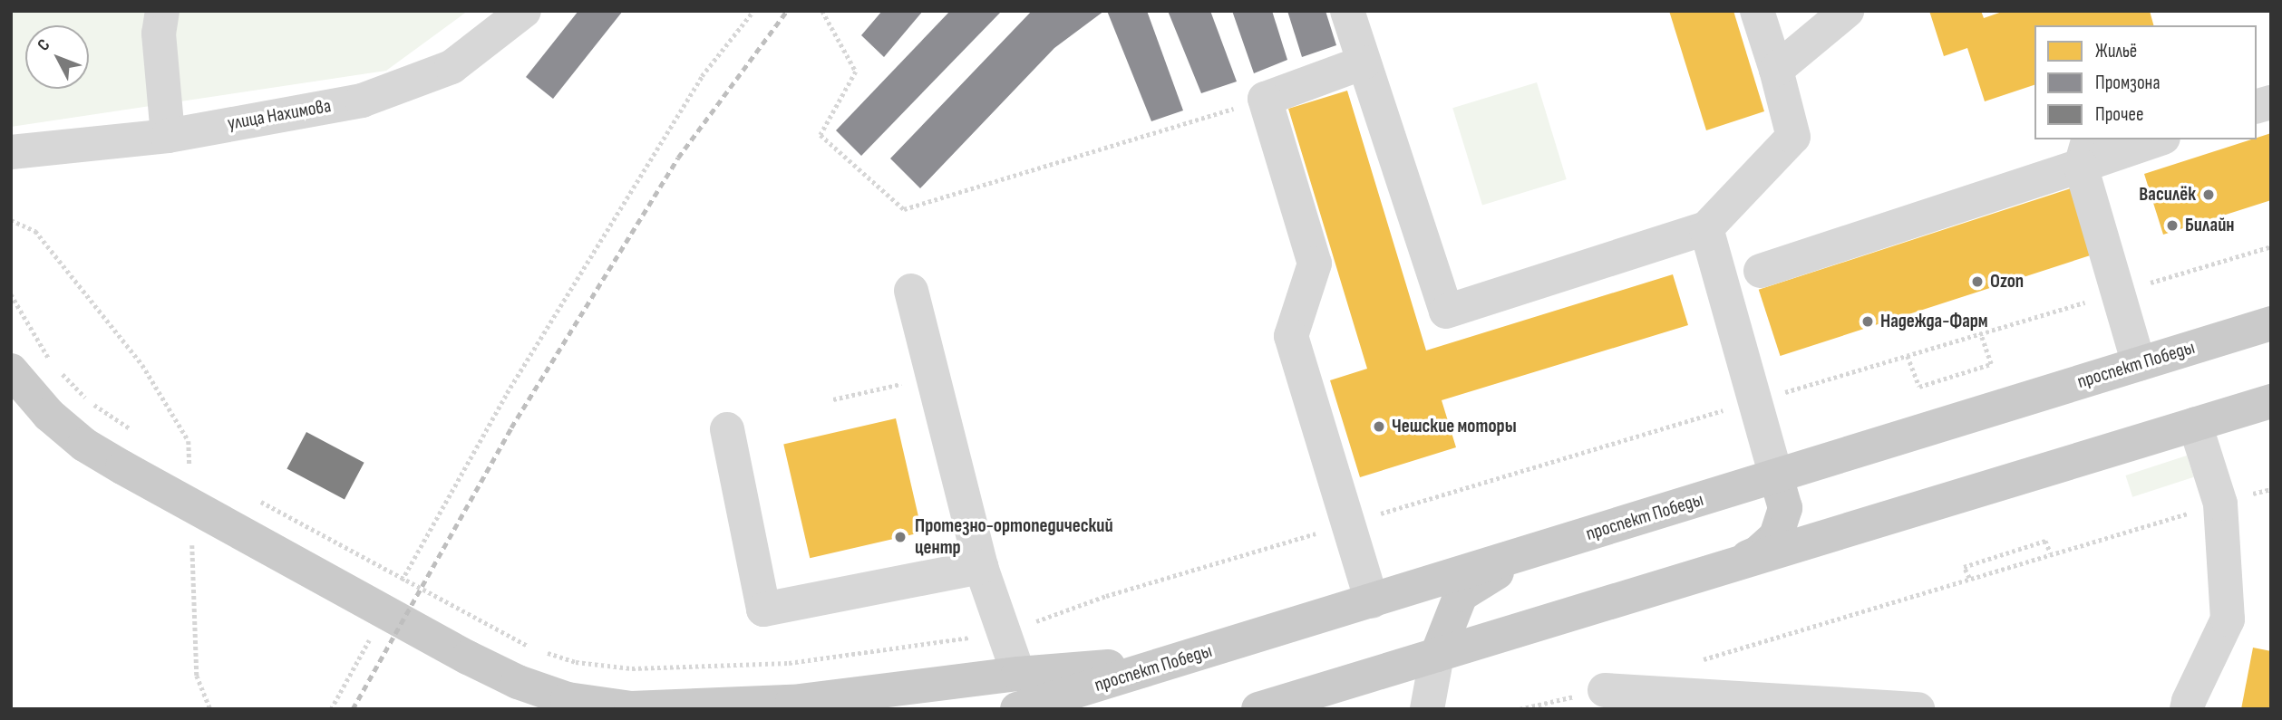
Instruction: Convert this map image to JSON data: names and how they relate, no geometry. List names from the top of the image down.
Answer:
{
  "streets": {
    "main road": ["проспект Победы"],
    "street": ["улица Нахимова"]
  },
  "places": [
    "Василёк",
    "Билайн",
    "Ozon",
    "Надежда-Фарм",
    "Чешские моторы",
    "Протезно-ортопедический центр"
  ],
  "legend": ["Жильё", "Промзона", "Прочее"],
  "north": "top left"
}
